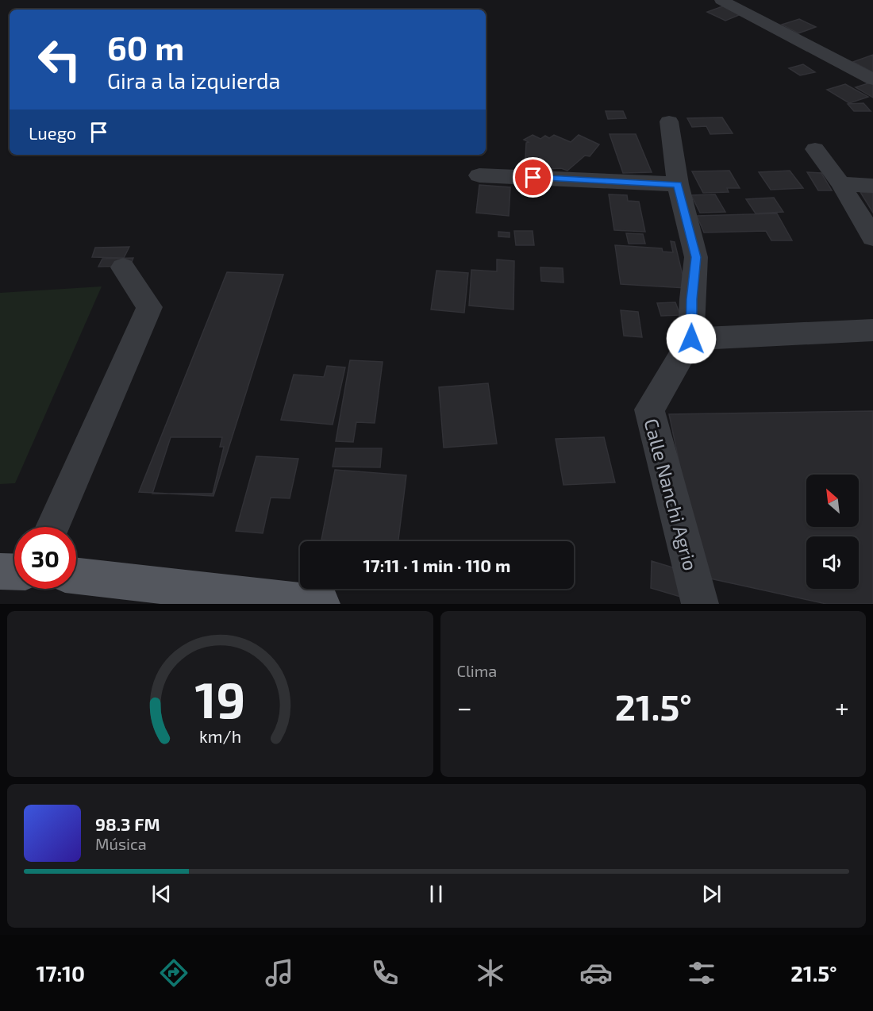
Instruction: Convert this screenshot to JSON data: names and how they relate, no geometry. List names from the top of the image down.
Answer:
{
  "streets": {
    "street": ["Calle Nanchi Agrio"]
  },
  "north": "top left",
  "page": {
    "turn": ["60 m", "Gira a la izquierda"],
    "then": "Luego",
    "limit": "30",
    "trip": "17:11 · 1 min · 110 m",
    "tile": "Clima",
    "heat": ["−", "21.5°", "+"],
    "song": ["98.3 FM", "Música"],
    "tabs": ["17:10", "21.5°"],
    "gauge": ["19", "km/h"]
  }
}
